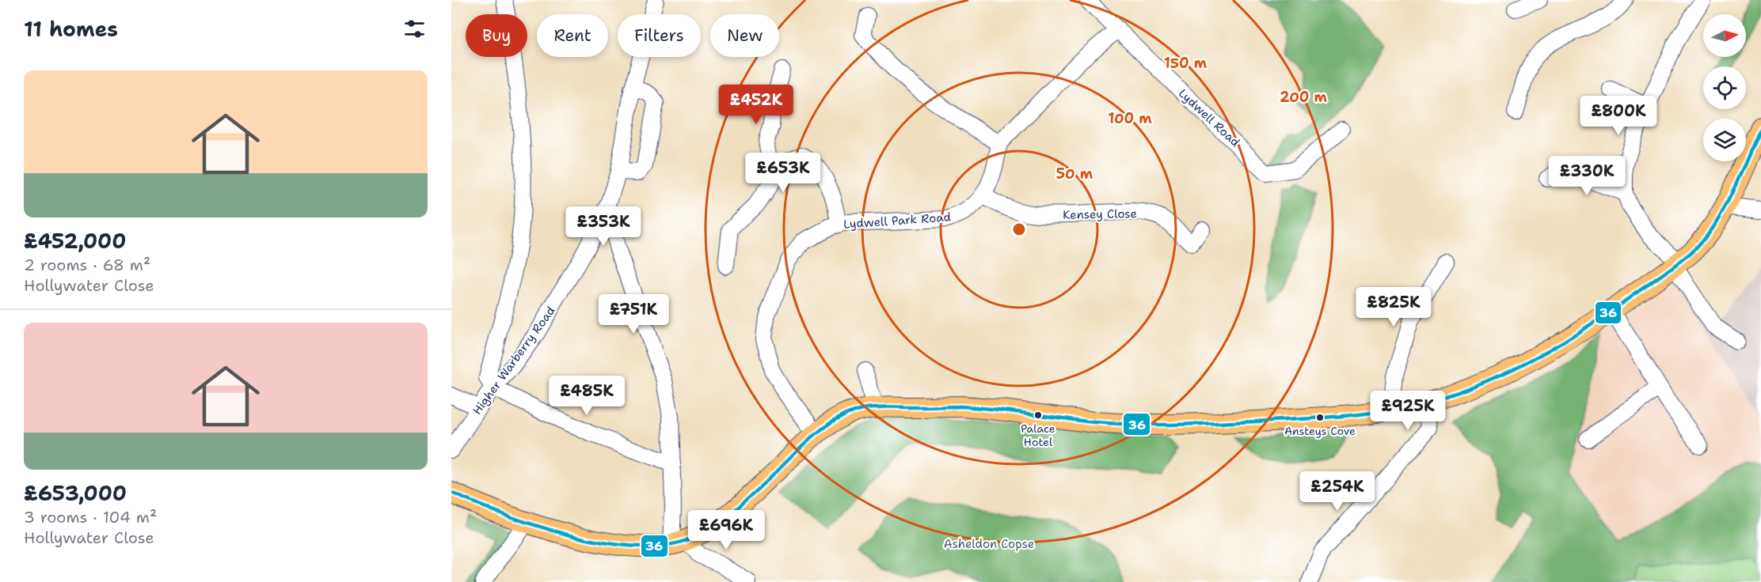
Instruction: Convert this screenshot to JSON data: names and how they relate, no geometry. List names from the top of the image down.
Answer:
{
  "streets": {
    "street": [
      "Lydwell Road",
      "Kensey Close",
      "Lydwell Park Road",
      "Higher Warberry Road"
    ]
  },
  "crossings": [
    ["Kensey Close", "Lydwell Park Road"]
  ],
  "parks": ["Asheldon Copse"],
  "places": ["Palace Hotel", "Ansteys Cove"],
  "lines": ["transit line 36"],
  "north": "right",
  "page": {
    "heading": "11 homes",
    "chip": [
      "Buy",
      "Rent",
      "Filters",
      "New"
    ],
    "list": [
      {
        "name": "£452,000",
        "note": "2 rooms · 68 m² · Hollywater Close"
      },
      {
        "name": "£653,000",
        "note": "3 rooms · 104 m² · Hollywater Close"
      }
    ],
    "price": [
      "£452K",
      "£800K",
      "£653K",
      "£330K",
      "£353K",
      "£825K",
      "£751K",
      "£485K",
      "£925K",
      "£254K",
      "£696K"
    ]
  },
  "rings": [
    "150 m",
    "200 m",
    "100 m",
    "50 m"
  ]
}
